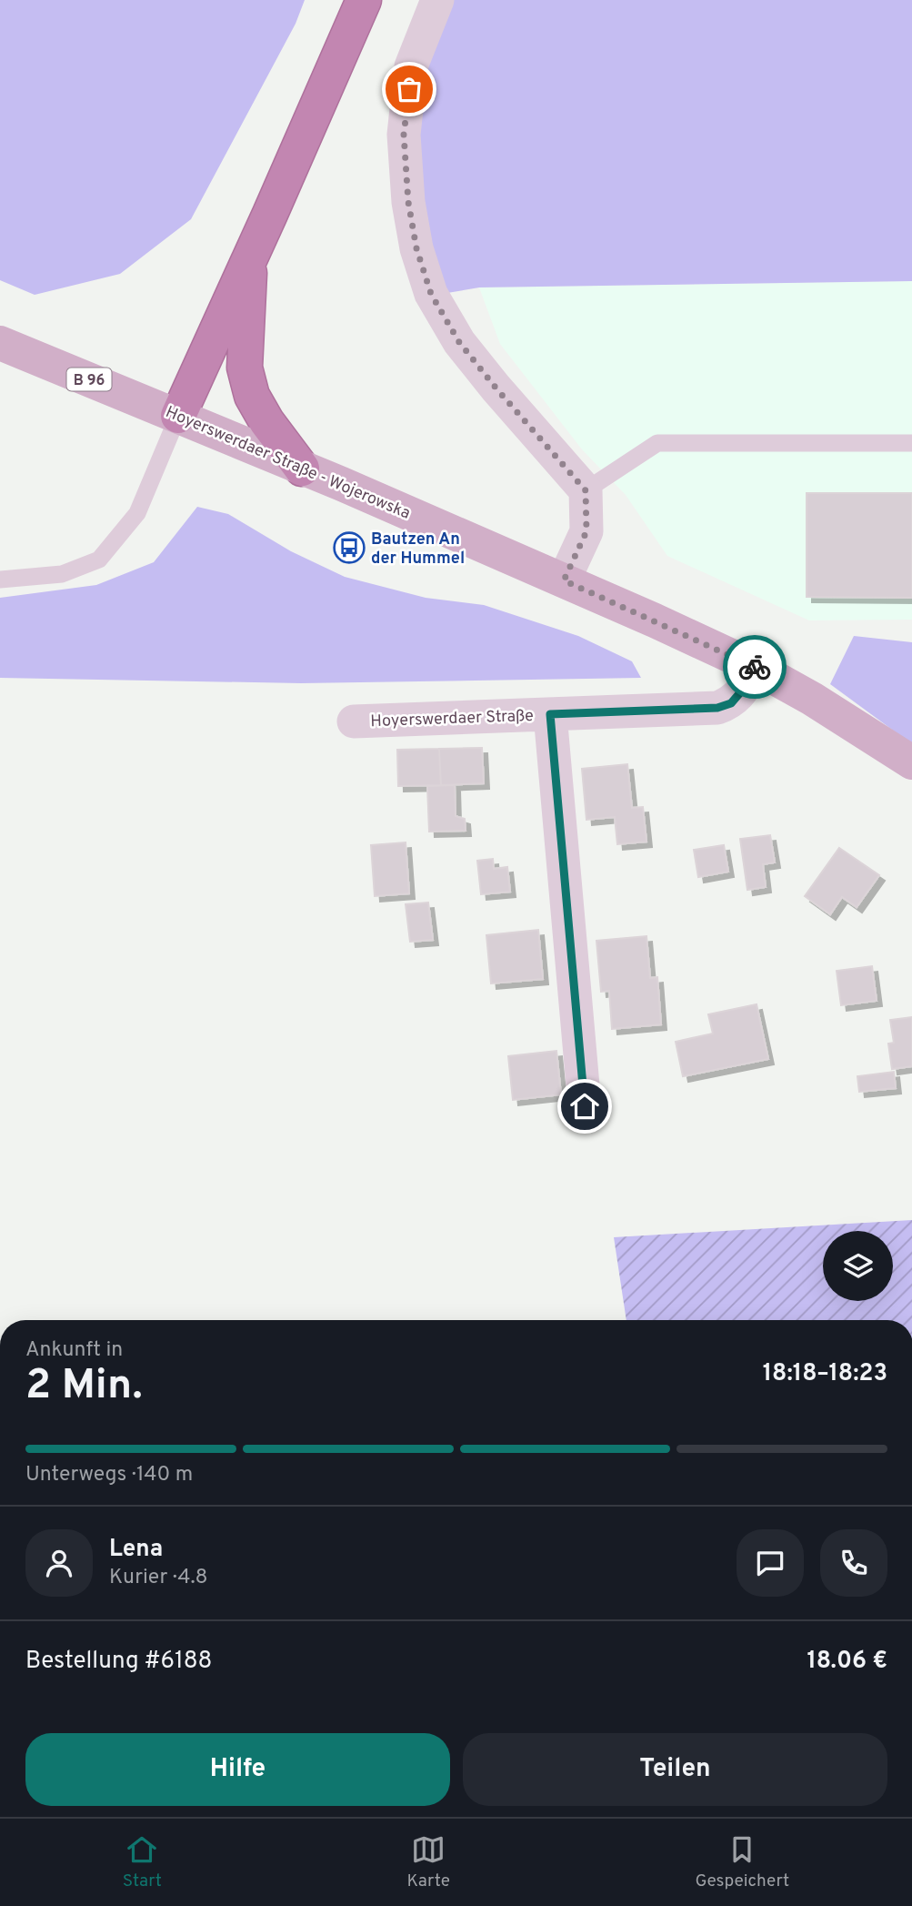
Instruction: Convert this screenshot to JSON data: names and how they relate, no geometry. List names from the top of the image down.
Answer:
{
  "streets": {
    "main road": ["B 96", "Hoyerswerdaer Straße - Wojerowska"],
    "street": ["Hoyerswerdaer Straße"]
  },
  "crossings": [
    ["Hoyerswerdaer Straße - Wojerowska", "Hoyerswerdaer Straße"]
  ],
  "places": {
    "bus stop": ["Bautzen An der Hummel"]
  },
  "page": {
    "heading": ["2 Min.", "Ankunft in", "18:18–18:23"],
    "panel": [
      "Lena",
      "Kurier · 4.8",
      "Bestellung #6188",
      "18.06 €"
    ],
    "bar": "Unterwegs · 140 m",
    "buttons": ["Hilfe", "Teilen"],
    "tabs": ["Start", "Karte", "Gespeichert"]
  }
}
